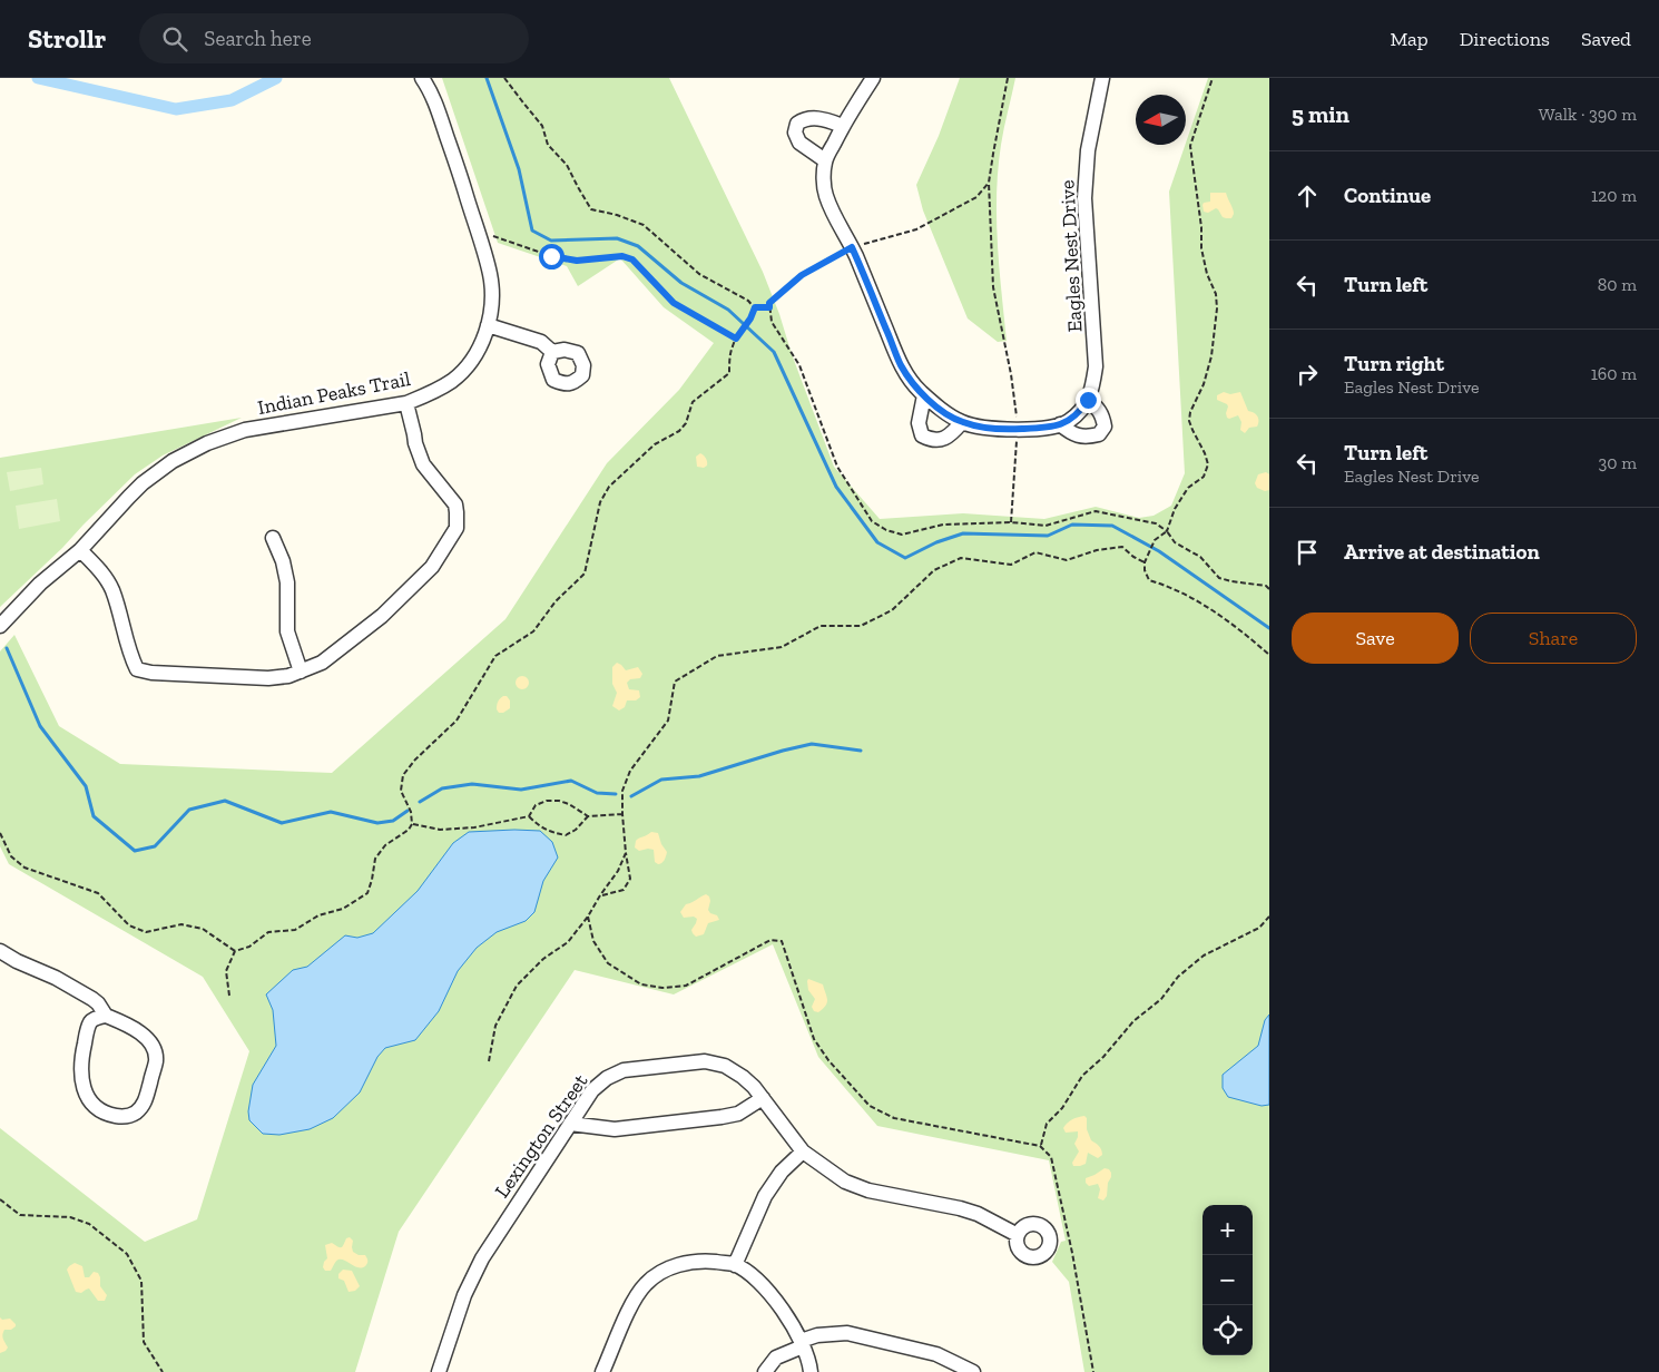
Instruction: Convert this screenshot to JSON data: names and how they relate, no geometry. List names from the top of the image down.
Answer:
{
  "streets": {
    "street": ["Eagles Nest Drive", "Indian Peaks Trail", "Lexington Street"]
  },
  "north": "left",
  "page": {
    "header": "Strollr",
    "search": "Search here",
    "nav": ["Map", "Directions", "Saved"],
    "heading": ["5 min", "Walk · 390 m"],
    "list": [
      ["Continue", "120 m"],
      ["Turn left", "80 m"],
      ["Turn right", "Eagles Nest Drive", "160 m"],
      ["Turn left", "Eagles Nest Drive", "30 m"],
      "Arrive at destination"
    ],
    "buttons": ["Save", "Share"],
    "map_buttons": ["+", "−"]
  }
}
